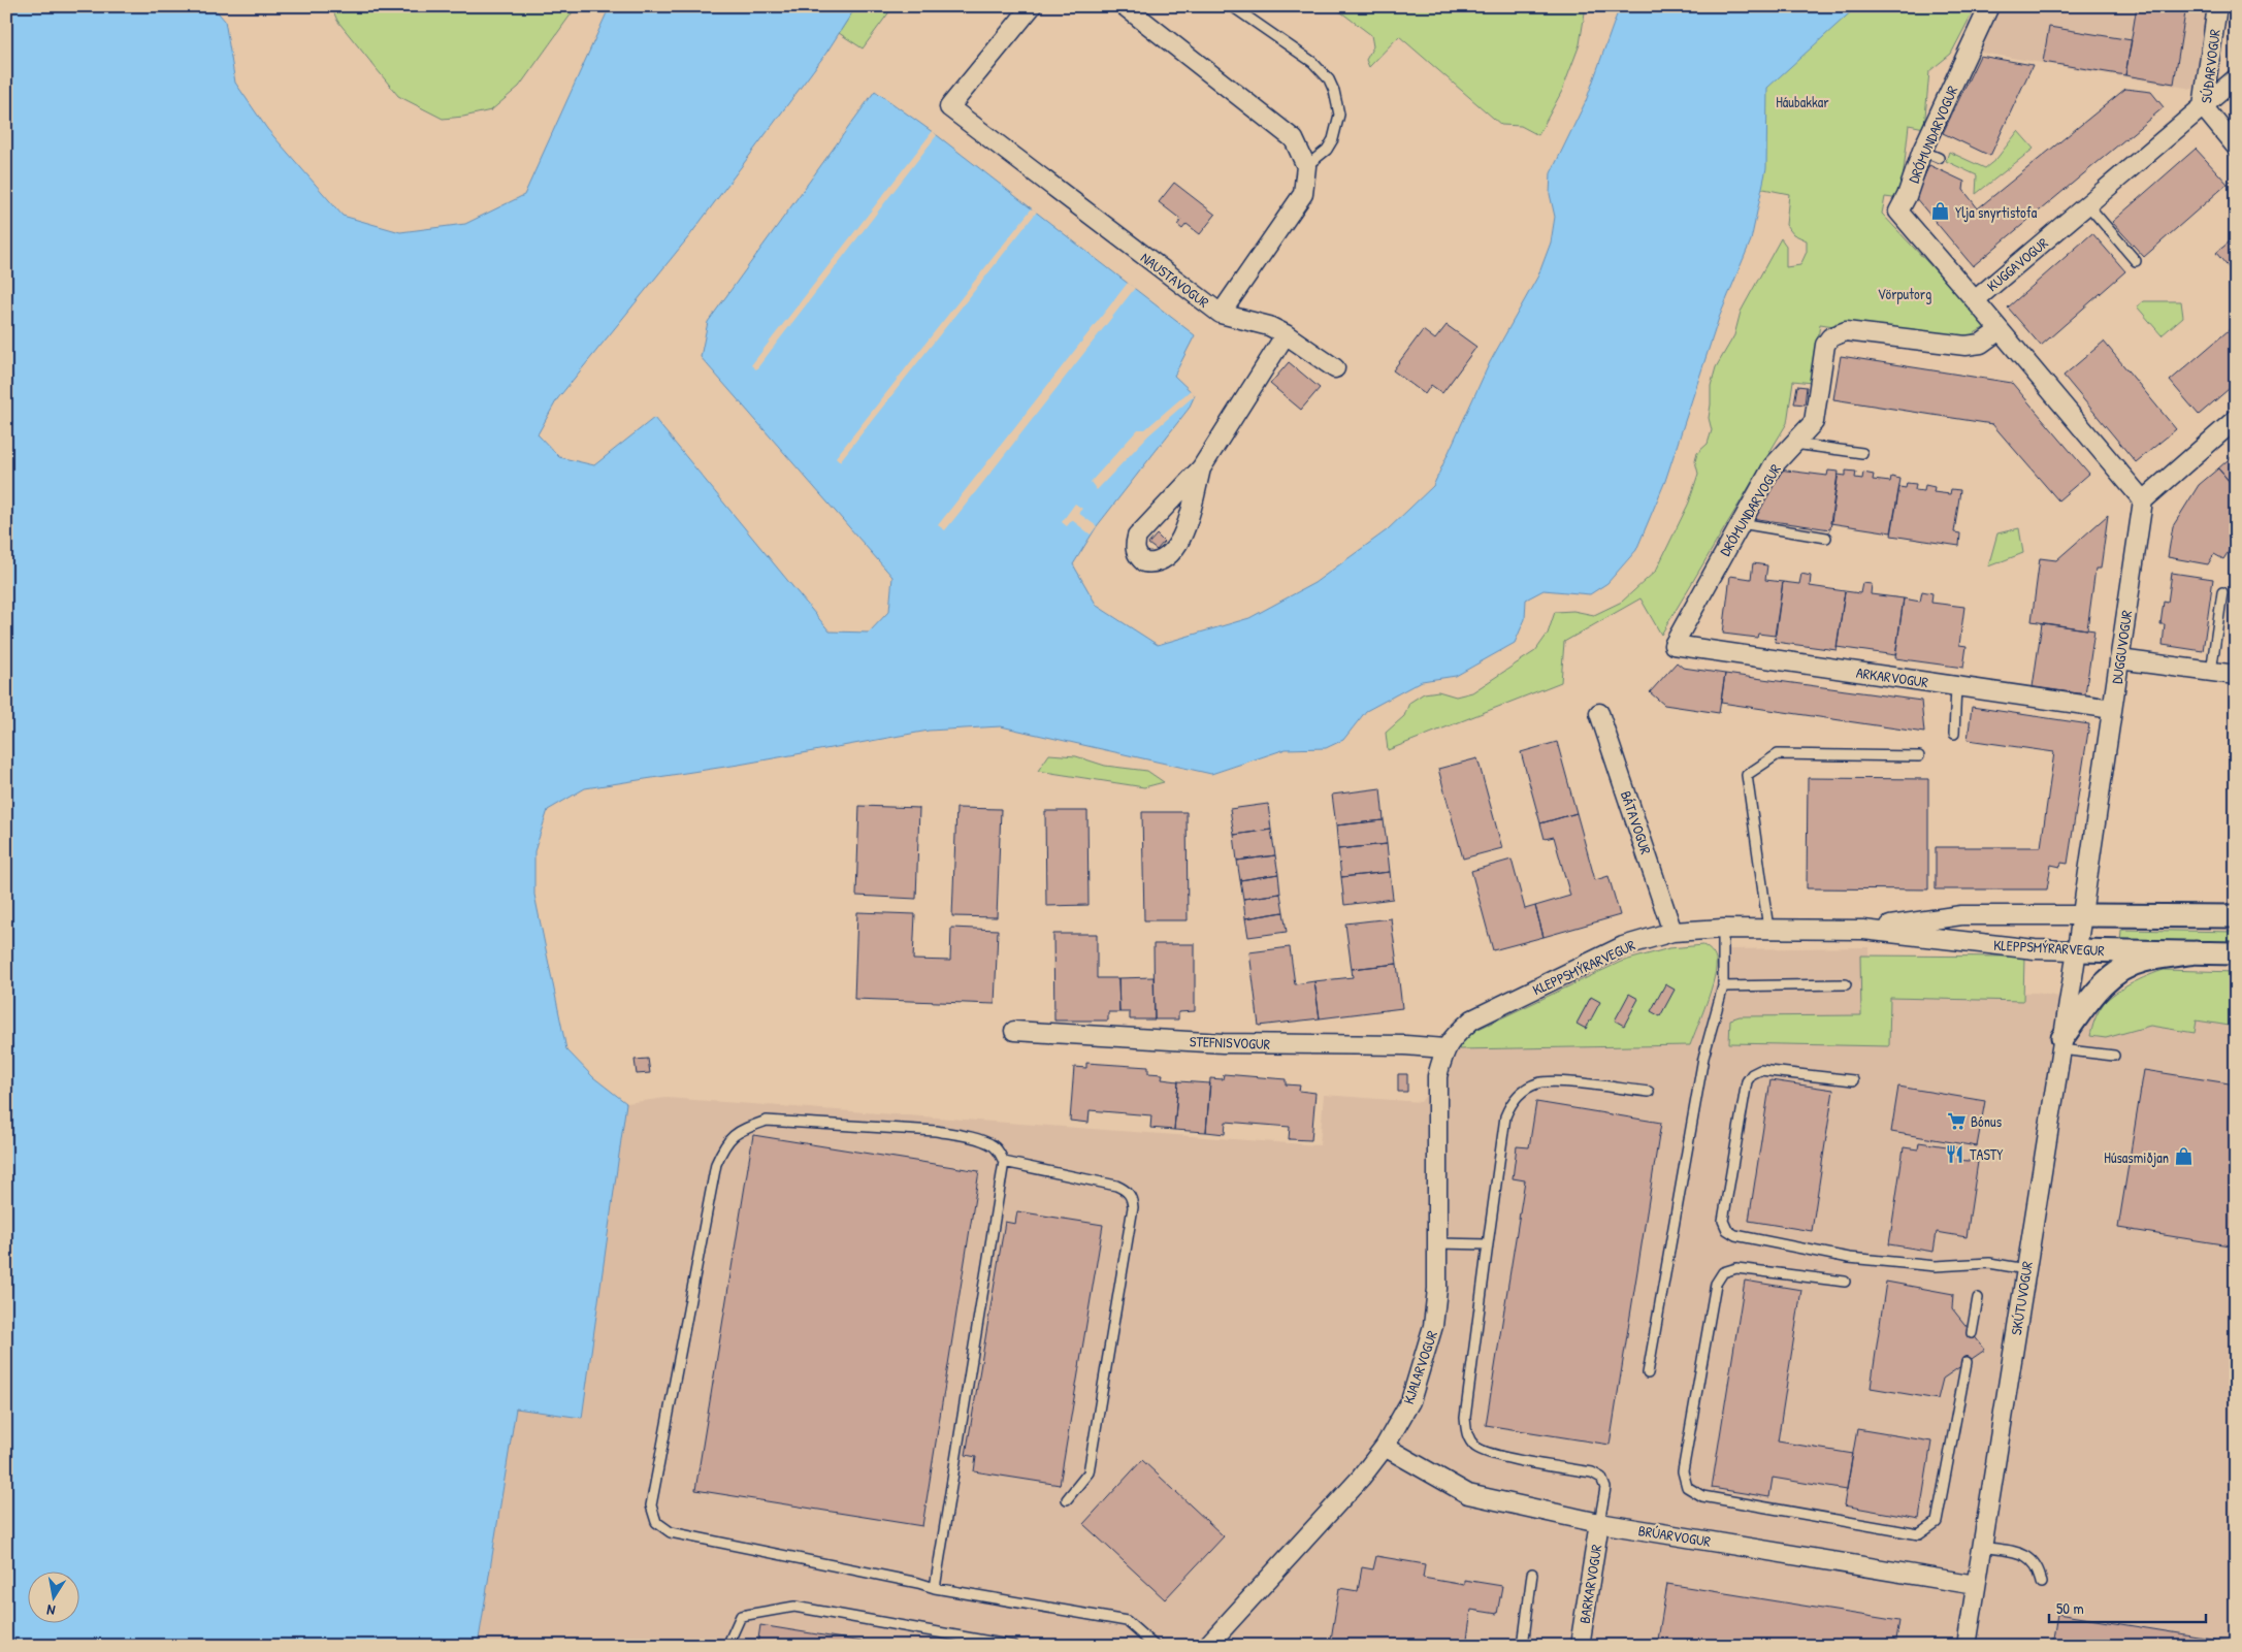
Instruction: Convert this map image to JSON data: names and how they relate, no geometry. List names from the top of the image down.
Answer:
{
  "streets": {
    "street": [
      "SÚÐARVOGUR",
      "DRÓMUNDARVOGUR",
      "KUGGAVOGUR",
      "NAUSTAVOGUR",
      "DUGGUVOGUR",
      "ARKARVOGUR",
      "BÁTAVOGUR",
      "KLEPPSMÝRARVEGUR",
      "STEFNISVOGUR",
      "SKÚTUVOGUR",
      "KJALARVOGUR",
      "BRÚARVOGUR",
      "BARKARVOGUR"
    ]
  },
  "crossings": [
    ["SÚÐARVOGUR", "KUGGAVOGUR"],
    ["DRÓMUNDARVOGUR", "KUGGAVOGUR"],
    ["DRÓMUNDARVOGUR", "ARKARVOGUR"],
    ["KUGGAVOGUR", "DUGGUVOGUR"],
    ["DUGGUVOGUR", "ARKARVOGUR"],
    ["DUGGUVOGUR", "KLEPPSMÝRARVEGUR"],
    ["BÁTAVOGUR", "KLEPPSMÝRARVEGUR"],
    ["KLEPPSMÝRARVEGUR", "STEFNISVOGUR"],
    ["KLEPPSMÝRARVEGUR", "SKÚTUVOGUR"],
    ["KLEPPSMÝRARVEGUR", "KJALARVOGUR"],
    ["STEFNISVOGUR", "KJALARVOGUR"],
    ["SKÚTUVOGUR", "BRÚARVOGUR"],
    ["KJALARVOGUR", "BRÚARVOGUR"],
    ["BRÚARVOGUR", "BARKARVOGUR"]
  ],
  "parks": ["Háubakkar", "Vörputorg"],
  "places": {
    "shop": ["Ylja snyrtistofa", "Húsasmiðjan"],
    "supermarket": ["Bónus"],
    "restaurant": ["TASTY"]
  },
  "scale_bar": "50 m",
  "north": "bottom"
}
